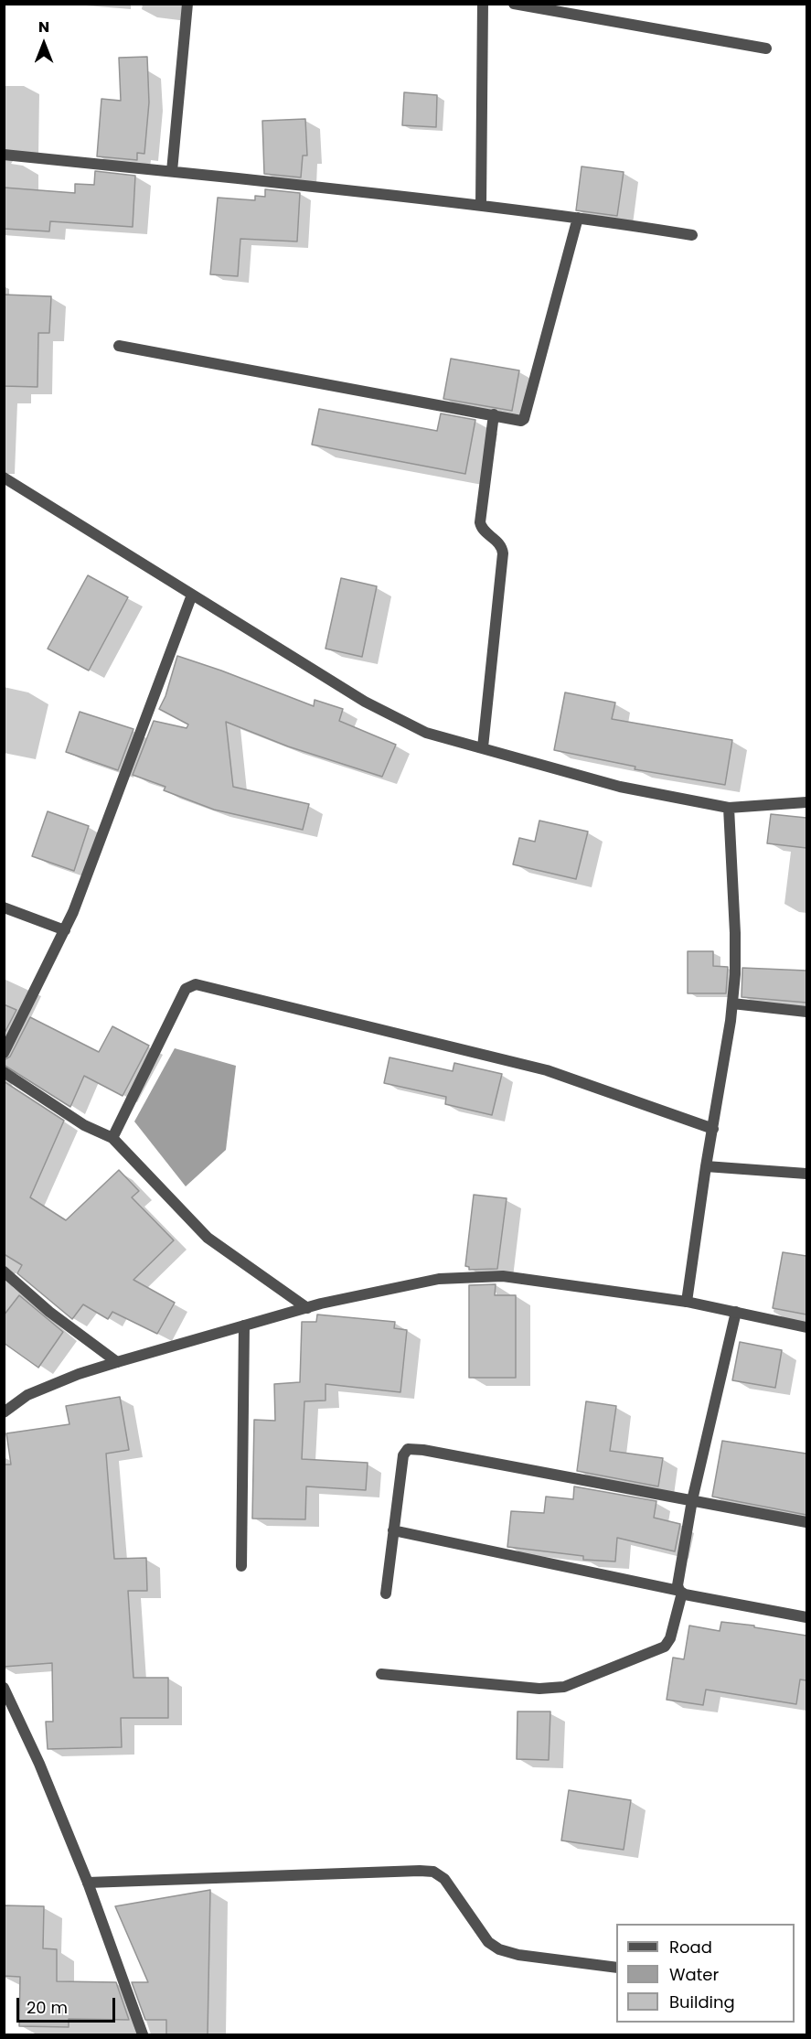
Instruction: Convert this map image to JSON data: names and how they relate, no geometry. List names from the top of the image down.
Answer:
{
  "legend": ["Road", "Water", "Building"],
  "scale_bar": "20 m",
  "north": "top"
}
